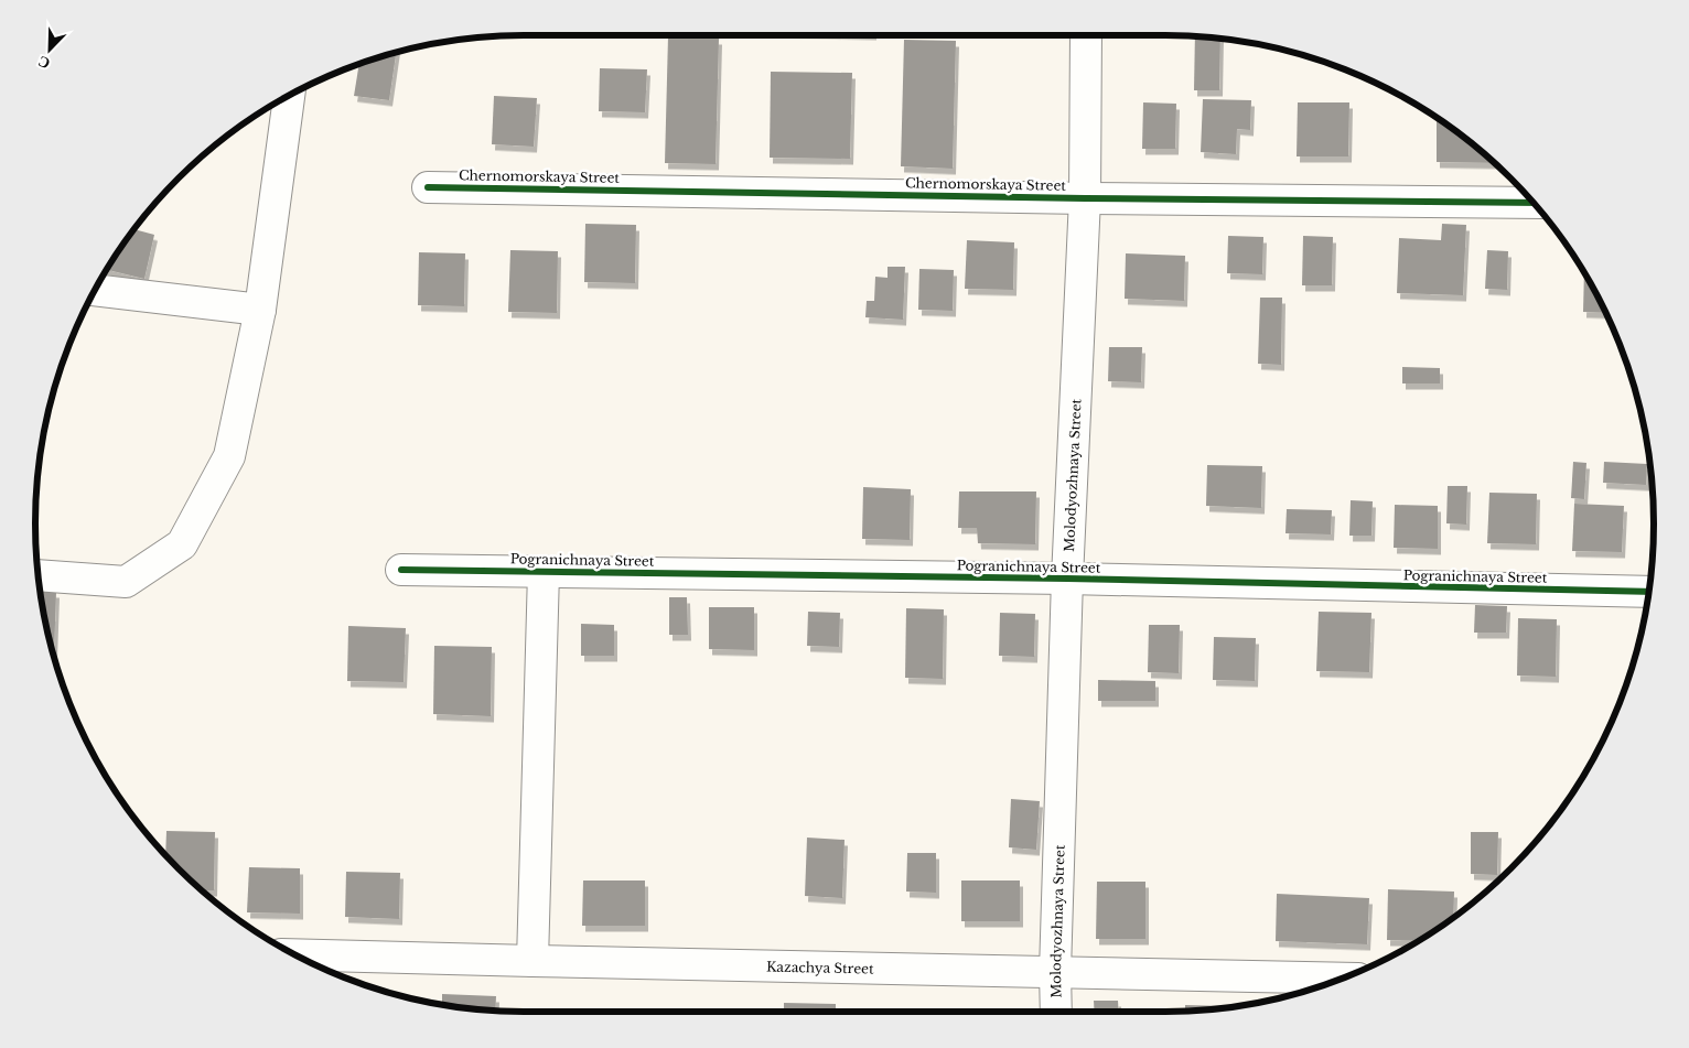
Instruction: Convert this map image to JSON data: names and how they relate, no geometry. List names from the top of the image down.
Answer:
{
  "streets": {
    "street": [
      "Chernomorskaya Street",
      "Molodyozhnaya Street",
      "Pogranichnaya Street",
      "Kazachya Street"
    ]
  },
  "crossings": [
    ["Chernomorskaya Street", "Molodyozhnaya Street"],
    ["Molodyozhnaya Street", "Pogranichnaya Street"],
    ["Molodyozhnaya Street", "Kazachya Street"]
  ],
  "north": "bottom left"
}
